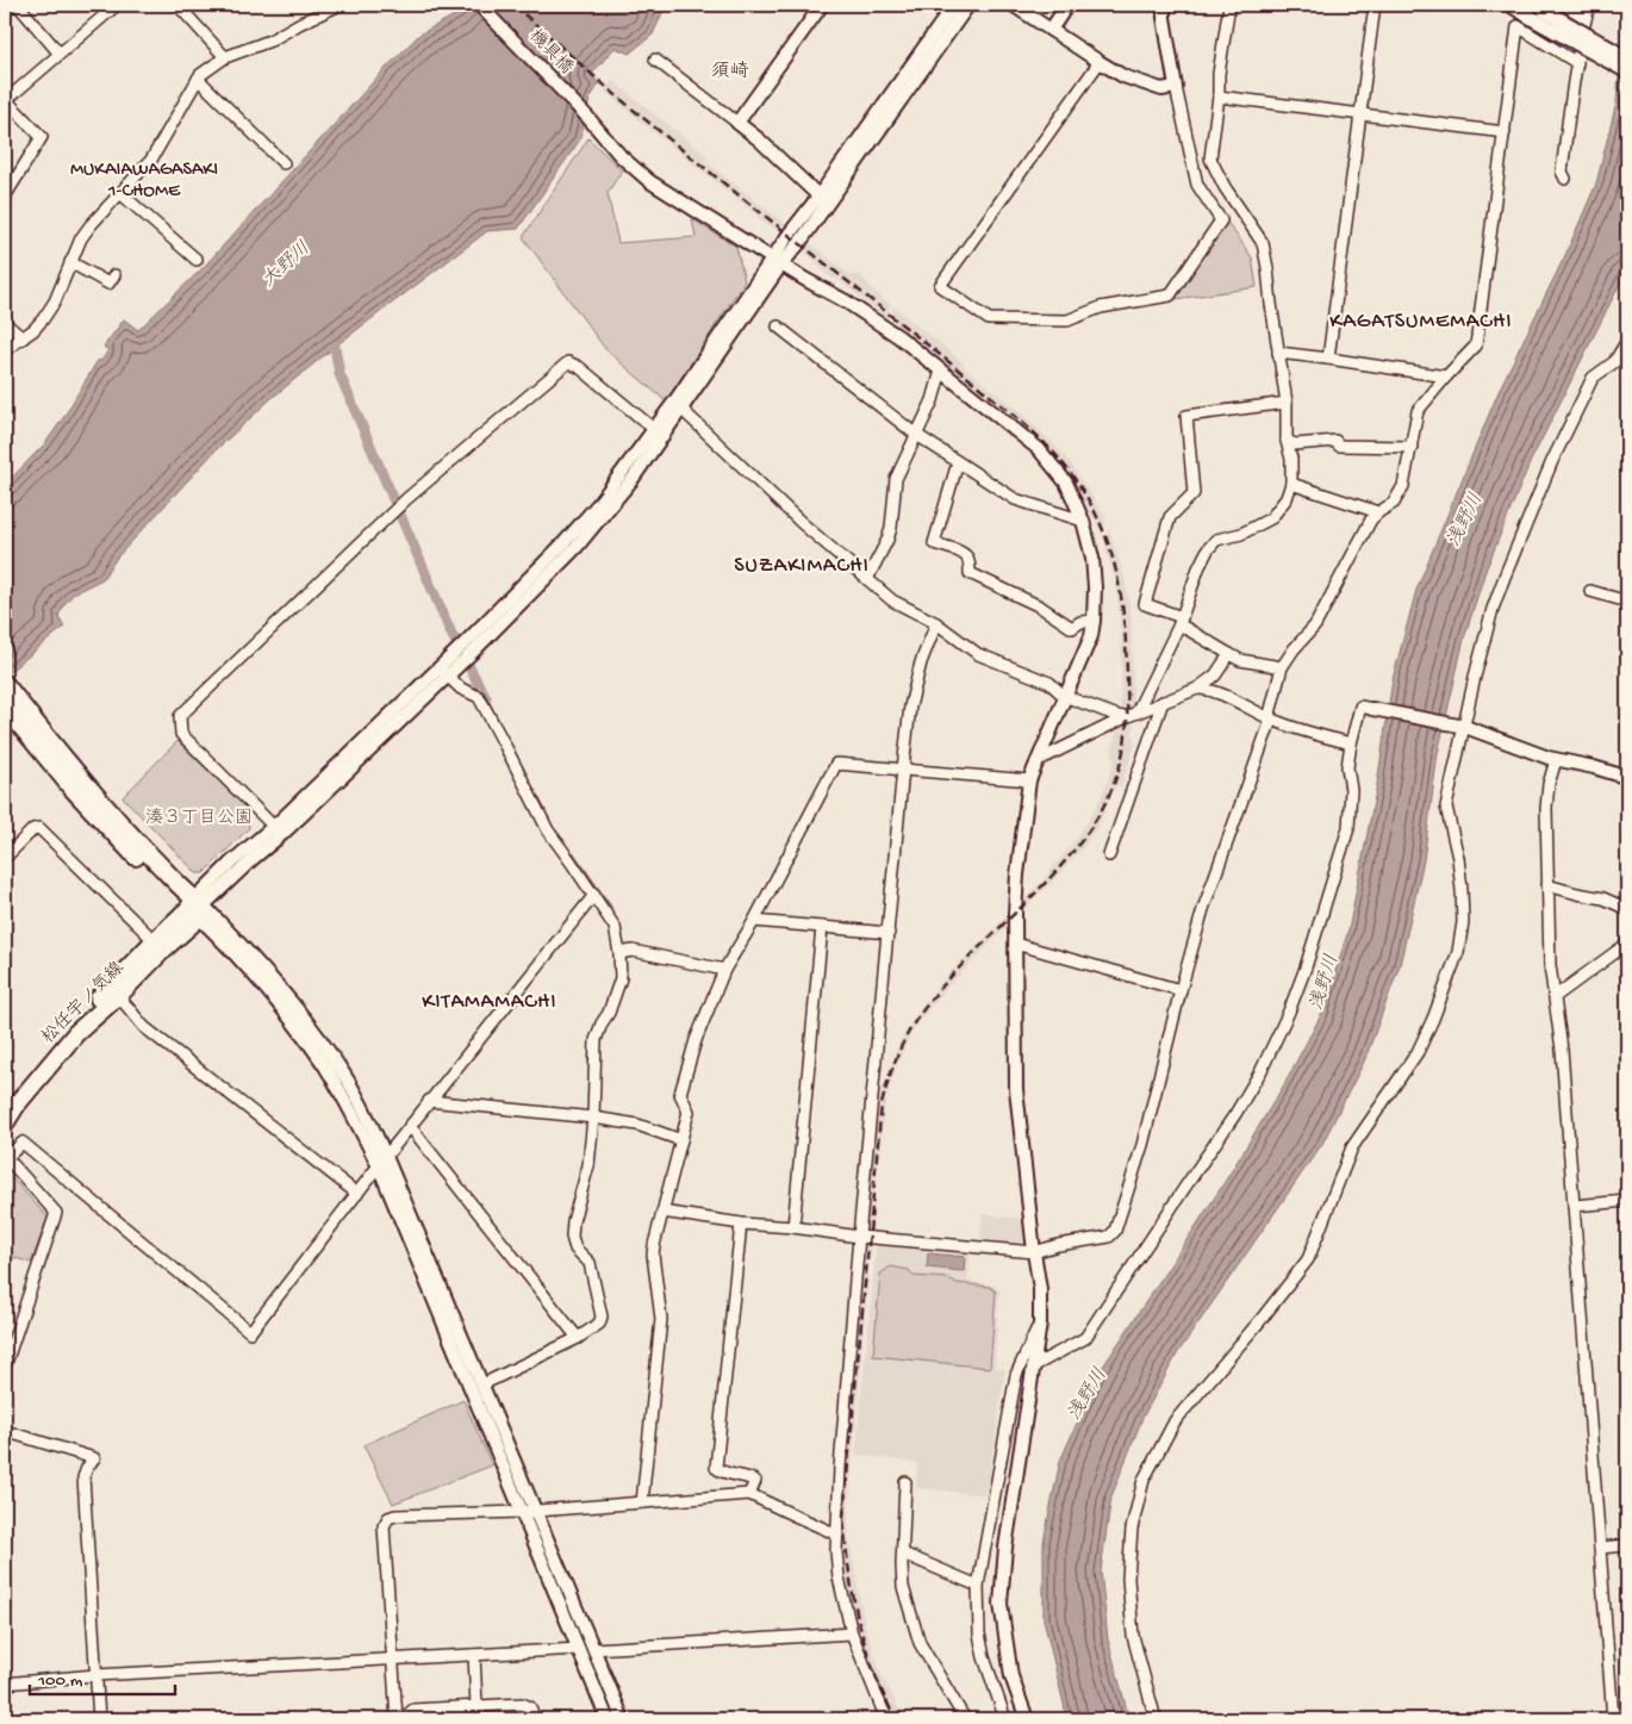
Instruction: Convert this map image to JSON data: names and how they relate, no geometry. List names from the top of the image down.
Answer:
{
  "streets": {
    "main road": ["松任宇ノ気線"],
    "street": ["機具橋"]
  },
  "districts": [
    "須崎",
    "MUKAIAWAGASAKI 1-CHOME",
    "KAGATSUMEMACHI",
    "SUZAKIMACHI",
    "KITAMAMACHI"
  ],
  "water": ["大野川", "浅野川"],
  "parks": ["湊３丁目公園"],
  "scale_bar": "100 m"
}
